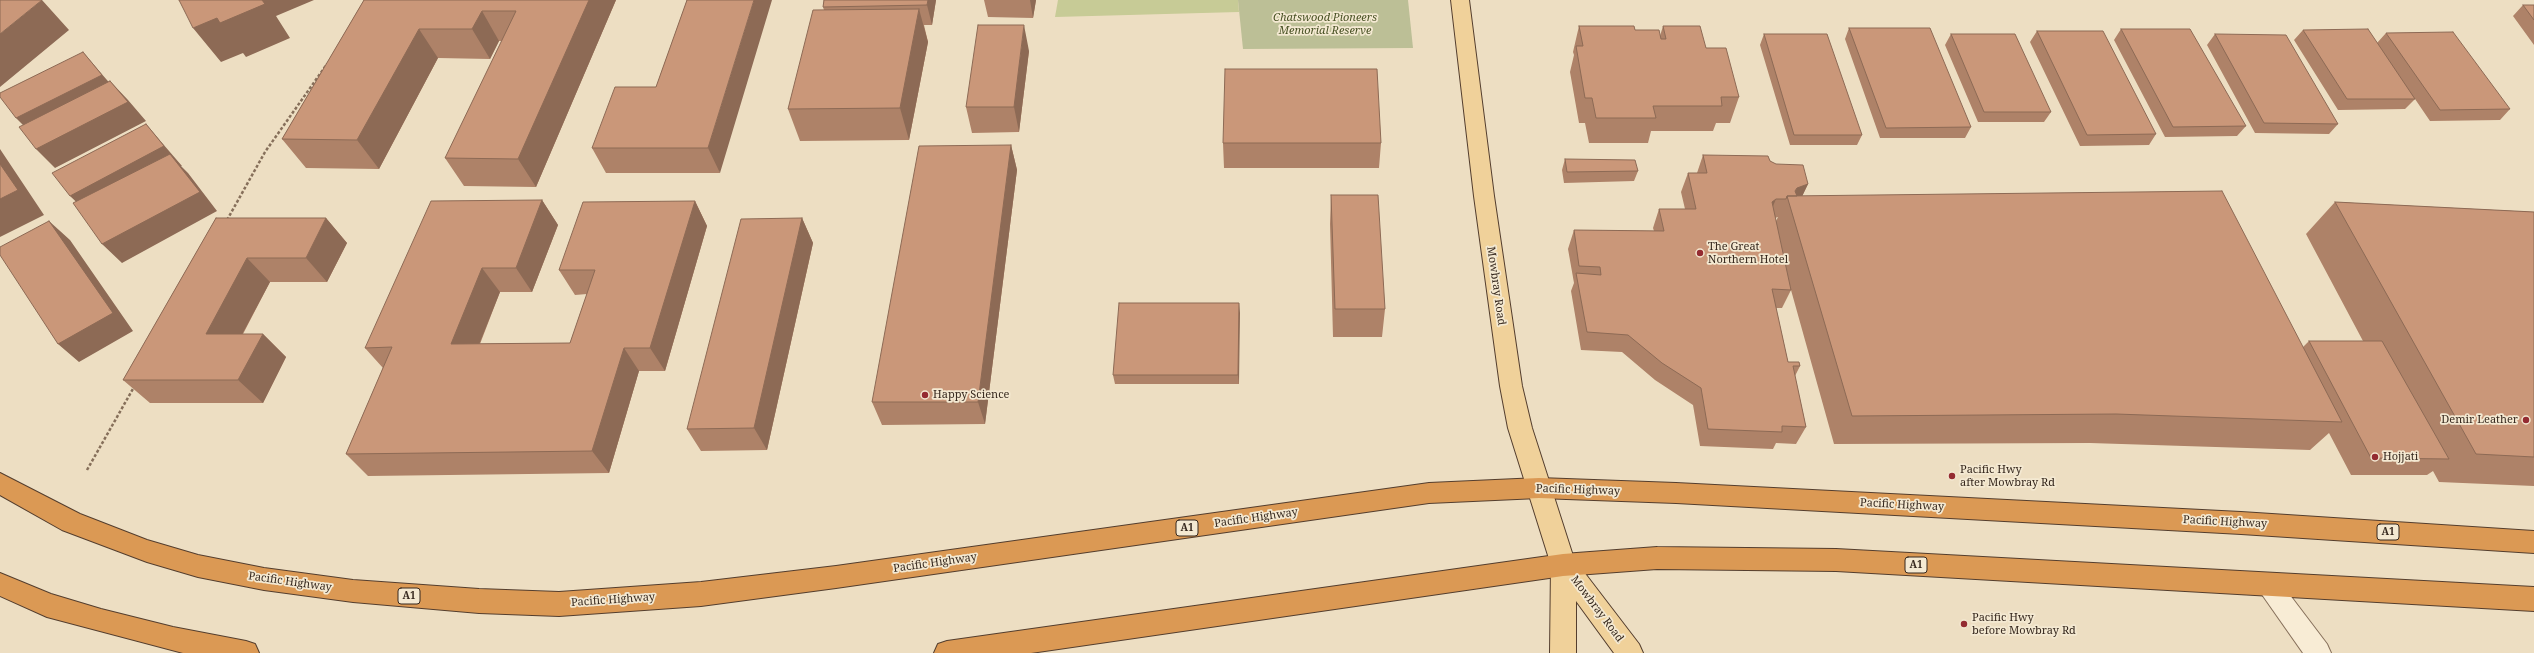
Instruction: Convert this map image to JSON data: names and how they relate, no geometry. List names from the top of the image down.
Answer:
{
  "streets": {
    "highway": ["Pacific Highway", "A1"],
    "main road": ["Mowbray Road"]
  },
  "crossings": [
    ["Mowbray Road", "Pacific Highway"],
    ["Mowbray Road", "A1"]
  ],
  "parks": ["Chatswood Pioneers Memorial Reserve"],
  "places": [
    "The Great Northern Hotel",
    "Happy Science",
    "Demir Leather",
    "Hojjati",
    "Pacific Hwy after Mowbray Rd",
    "Pacific Hwy before Mowbray Rd"
  ]
}
